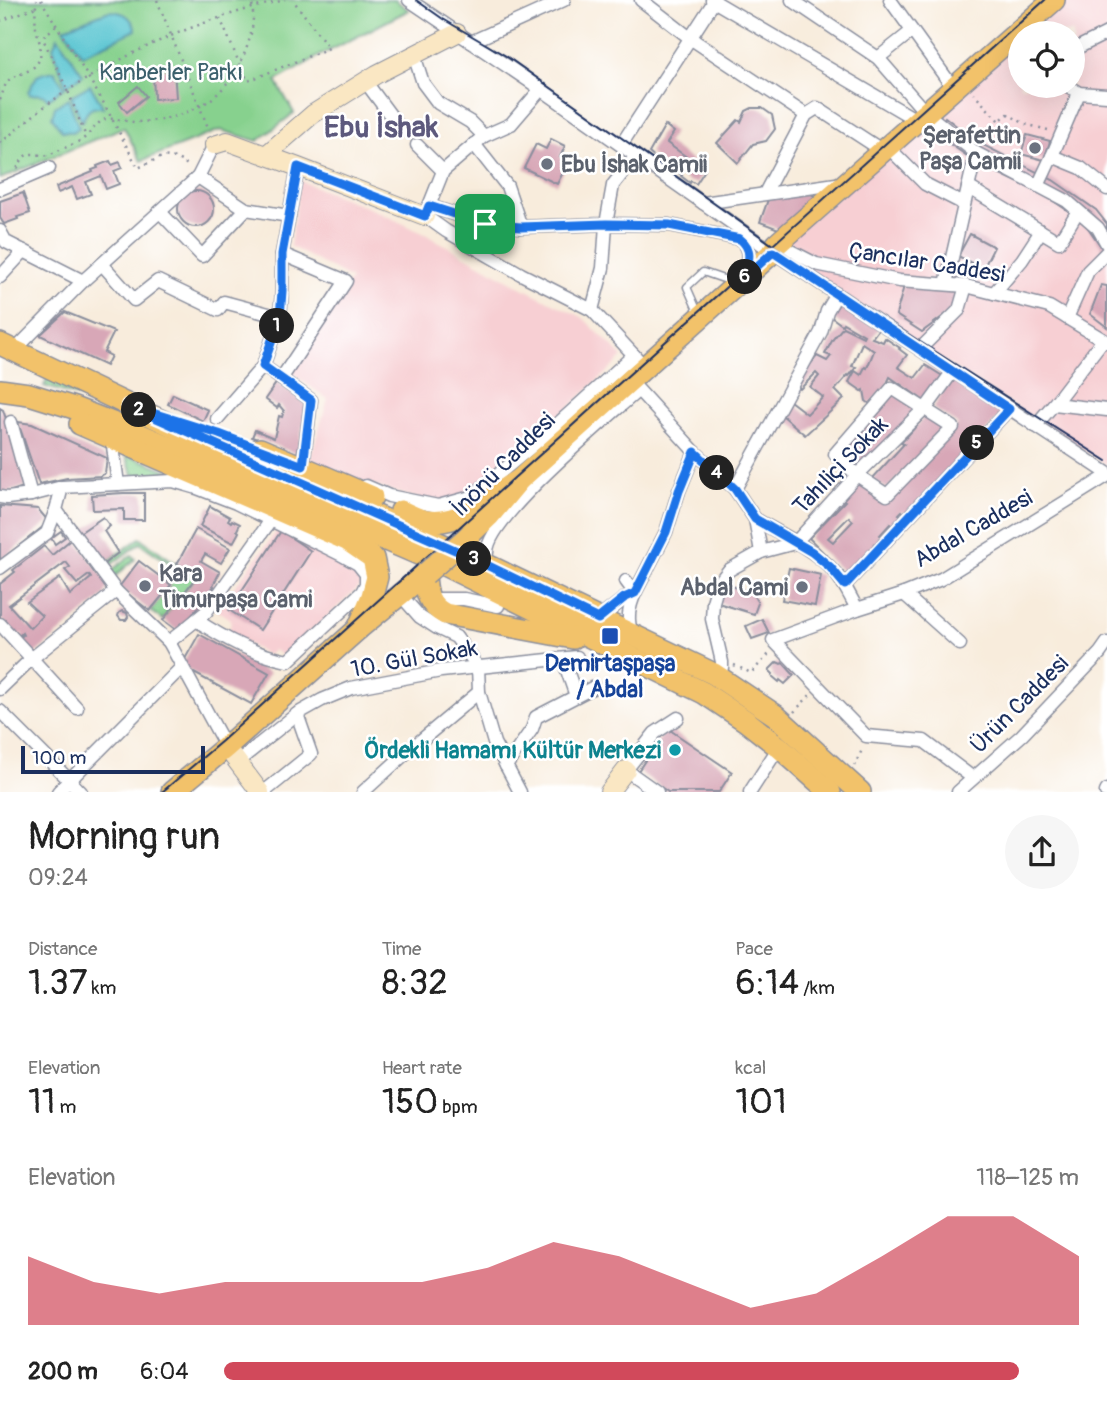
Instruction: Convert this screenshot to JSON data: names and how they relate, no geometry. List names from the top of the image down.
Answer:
{
  "streets": {
    "main road": ["İnönü Caddesi"],
    "street": [
      "Çancılar Caddesi",
      "Tahıliçi Sokak",
      "Abdal Caddesi",
      "10. Gül Sokak",
      "Ürün Caddesi"
    ]
  },
  "crossings": [
    ["Çancılar Caddesi", "İnönü Caddesi"],
    ["İnönü Caddesi", "10. Gül Sokak"]
  ],
  "districts": ["Ebu İshak"],
  "parks": ["Kanberler Parkı"],
  "places": {
    "other": [
      "Şerafettin Paşa Camii",
      "Ebu İshak Camii",
      "Kara Timurpaşa Cami",
      "Abdal Cami",
      "Ördekli Hamamı Kültür Merkezi"
    ],
    "transit": ["Demirtaşpaşa / Abdal"]
  },
  "scale_bar": "100 m",
  "page": {
    "pins": [
      "6",
      "1",
      "2",
      "5",
      "4",
      "3"
    ],
    "scale": "100 m",
    "heading": ["Morning run", "09:24"],
    "stats": [
      ["Distance", "1.37 km"],
      ["Time", "8:32"],
      ["Pace", "6:14 /km"],
      ["Elevation", "11 m"],
      ["Heart rate", "150 bpm"],
      ["kcal", "101"]
    ],
    "chart": ["Elevation", "118–125 m"],
    "list": [
      {
        "name": "200 m",
        "note": "6:04"
      }
    ]
  }
}
